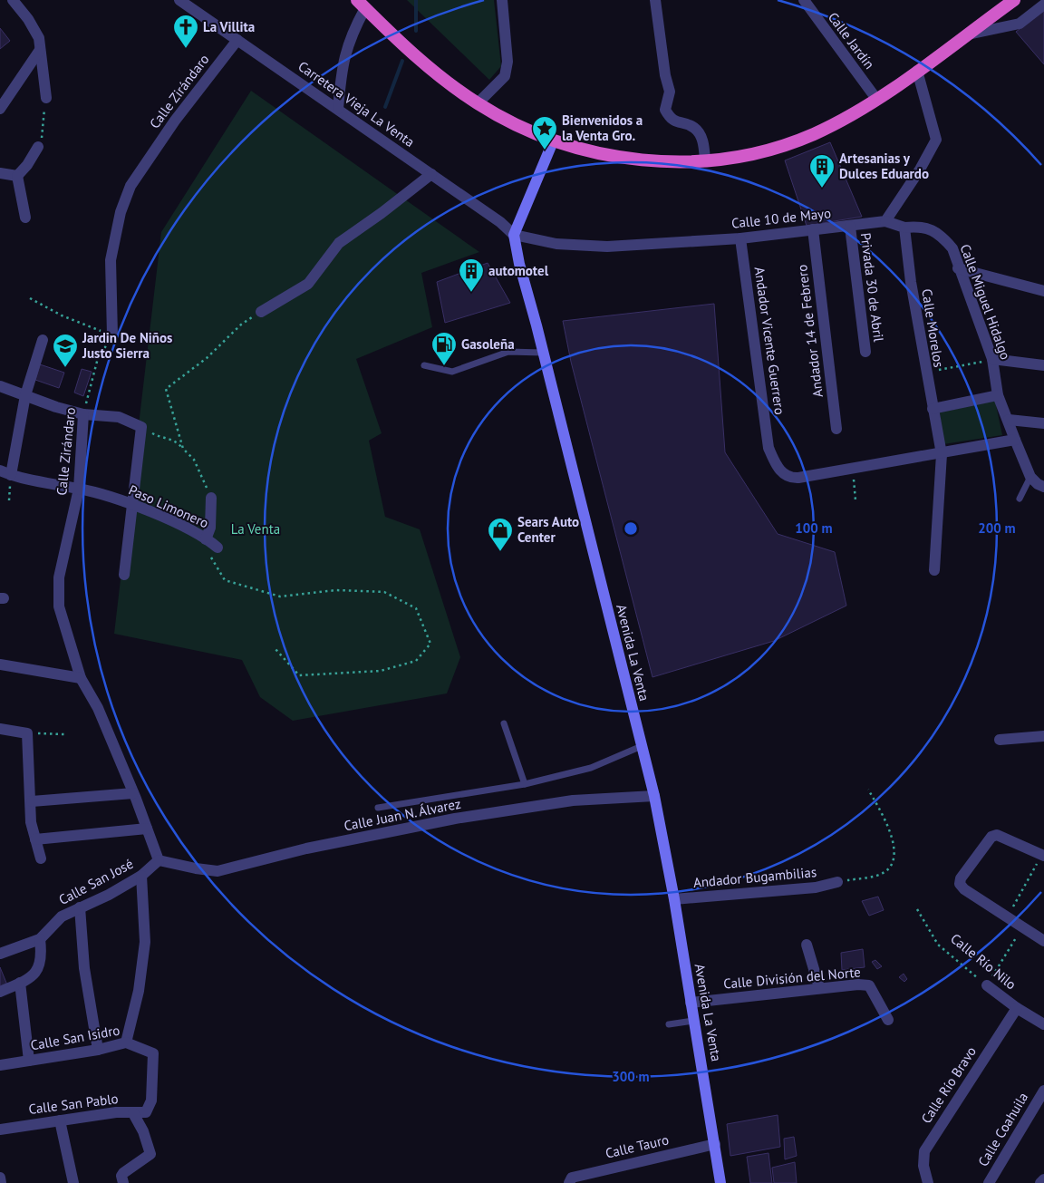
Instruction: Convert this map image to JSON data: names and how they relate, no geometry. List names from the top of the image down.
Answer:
{
  "streets": {
    "main road": ["Avenida La Venta"],
    "street": [
      "Calle Jardín",
      "Calle Zirándaro",
      "Carretera Vieja La Venta",
      "Calle 10 de Mayo",
      "Privada 30 de Abril",
      "Calle Miguel Hidalgo",
      "Calle Morelos",
      "Andador 14 de Febrero",
      "Andador Vicente Guerrero",
      "Paso Limonero",
      "Calle Juan N. Álvarez",
      "Andador Bugambilias",
      "Calle San José",
      "Calle Río Nilo",
      "Calle División del Norte",
      "Calle San Isidro",
      "Calle Río Bravo",
      "Calle San Pablo",
      "Calle Coahuila",
      "Calle Tauro"
    ]
  },
  "crossings": [
    ["Calle Zirándaro", "Carretera Vieja La Venta"],
    ["Calle Zirándaro", "Paso Limonero"],
    ["Calle Zirándaro", "Calle Juan N. Álvarez"],
    ["Calle Zirándaro", "Calle San José"],
    ["Carretera Vieja La Venta", "Calle 10 de Mayo"],
    ["Carretera Vieja La Venta", "Avenida La Venta"],
    ["Calle 10 de Mayo", "Privada 30 de Abril"],
    ["Calle 10 de Mayo", "Andador 14 de Febrero"],
    ["Calle 10 de Mayo", "Andador Vicente Guerrero"],
    ["Calle 10 de Mayo", "Avenida La Venta"],
    ["Calle Miguel Hidalgo", "Calle Morelos"],
    ["Avenida La Venta", "Calle Juan N. Álvarez"],
    ["Avenida La Venta", "Andador Bugambilias"],
    ["Avenida La Venta", "Calle División del Norte"],
    ["Avenida La Venta", "Calle Tauro"],
    ["Calle Juan N. Álvarez", "Calle San José"],
    ["Calle Río Nilo", "Calle Río Bravo"],
    ["Calle San Isidro", "Calle San Pablo"]
  ],
  "parks": ["La Venta"],
  "places": {
    "church": ["La Villita"],
    "place": ["Bienvenidos a la Venta Gro."],
    "building": ["Artesanias y Dulces Eduardo", "automotel"],
    "fuel station": ["Gasoleña"],
    "school or university": ["Jardin De Niños Justo Sierra"],
    "shop": ["Sears Auto Center"]
  },
  "rings": ["100 m", "200 m", "300 m"]
}
